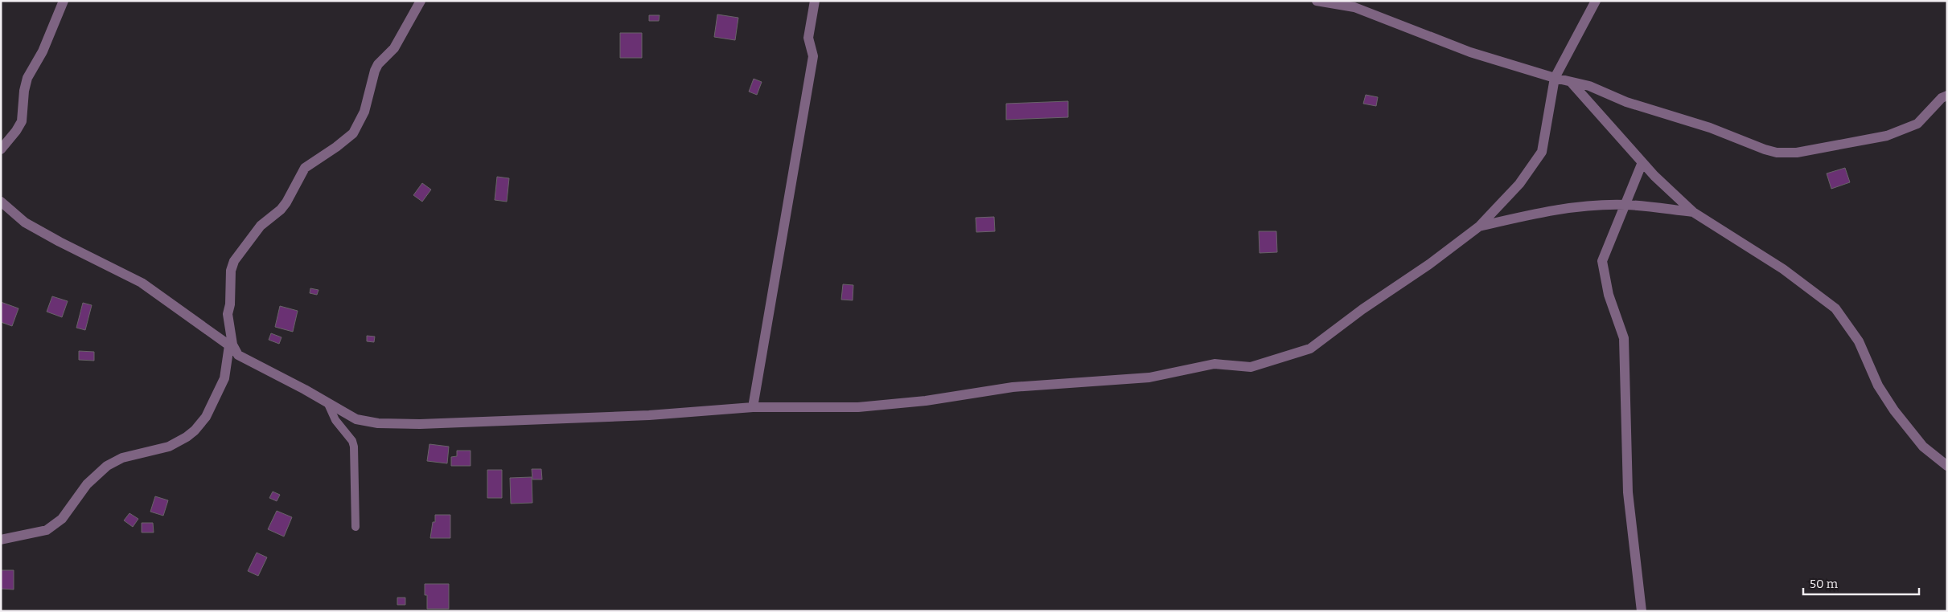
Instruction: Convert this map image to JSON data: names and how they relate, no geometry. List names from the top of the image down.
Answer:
{
  "scale_bar": "50 m"
}
